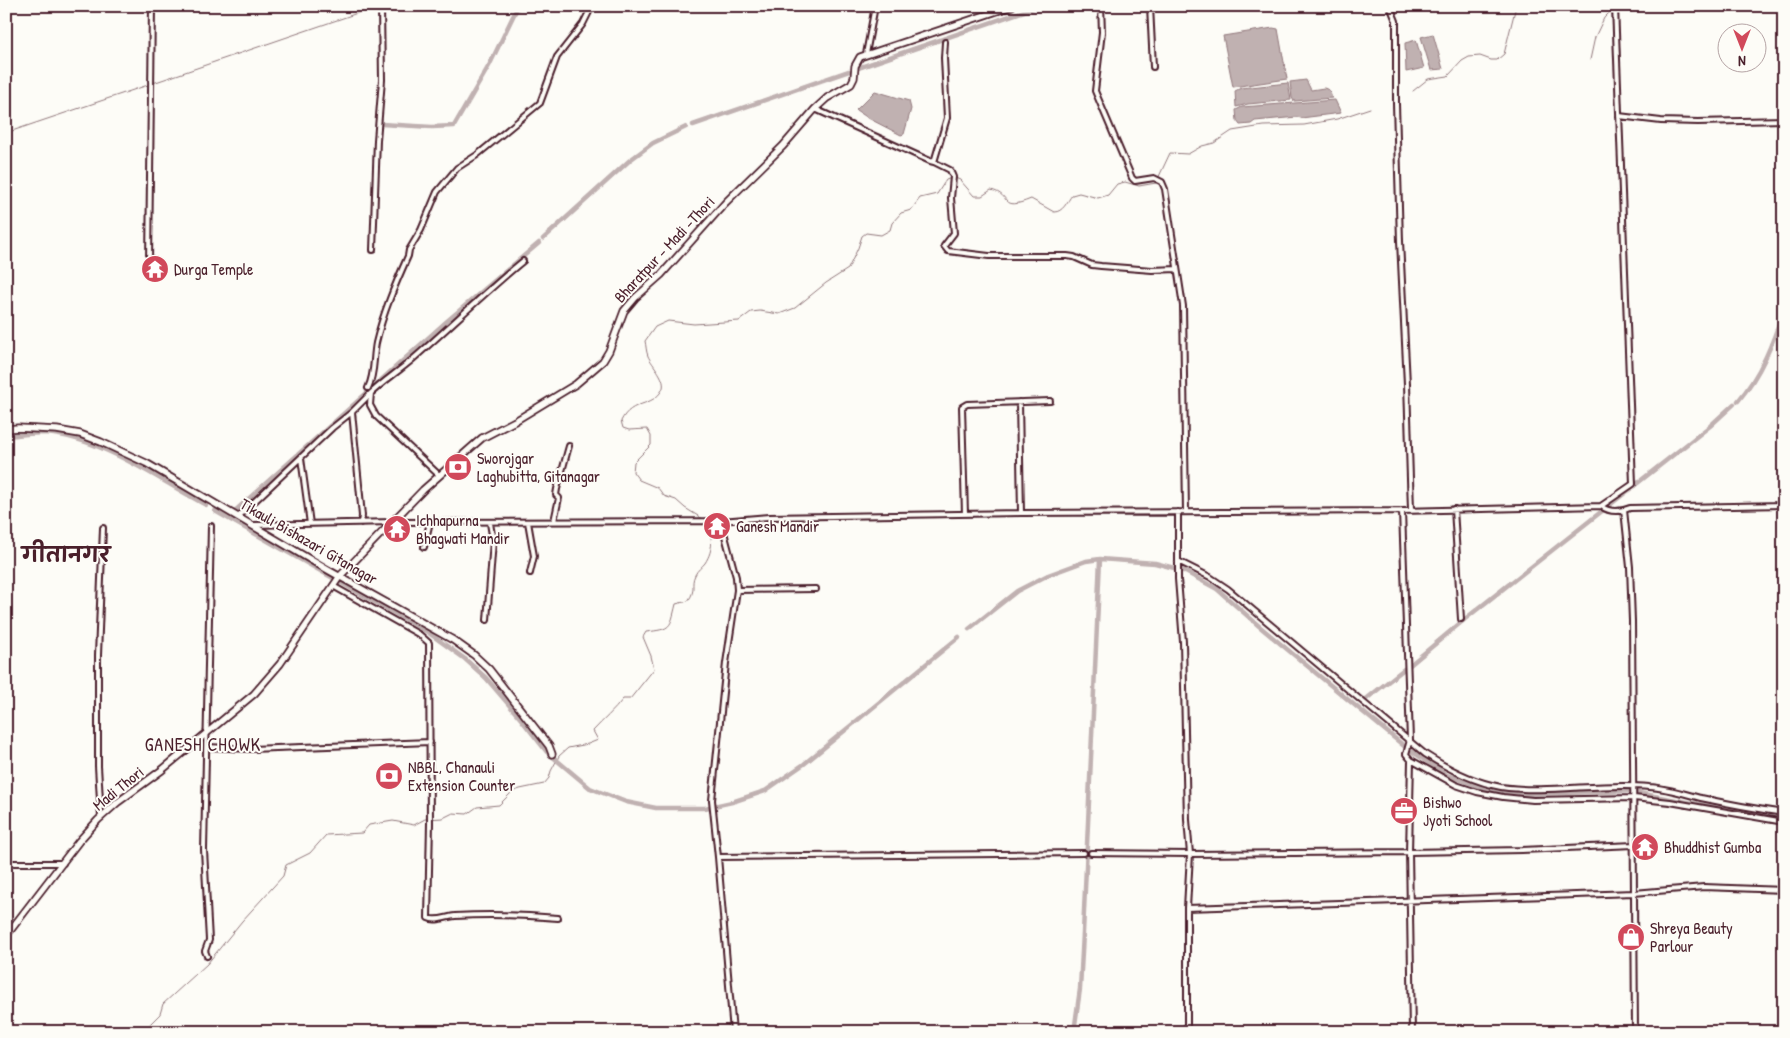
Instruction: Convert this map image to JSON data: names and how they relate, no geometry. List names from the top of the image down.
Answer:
{
  "streets": {
    "main road": ["Bharatpur - Madi -Thori", "Tikauli Bishazari Gitanagar", "Madi Thori"]
  },
  "crossings": [
    ["Bharatpur - Madi -Thori", "Tikauli Bishazari Gitanagar"],
    ["Bharatpur - Madi -Thori", "Madi Thori"]
  ],
  "districts": ["गीतानगर", "GANESH CHOWK"],
  "places": {
    "temple": [
      "Durga Temple",
      "Ganesh Mandir",
      "Ichhapurna Bhagwati Mandir",
      "Bhuddhist Gumba"
    ],
    "bank": ["Sworojgar Laghubitta, Gitanagar", "NBBL, Chanauli Extension Counter"],
    "office": ["Bishwo Jyoti School"],
    "shop": ["Shreya Beauty Parlour"]
  },
  "north": "bottom"
}
